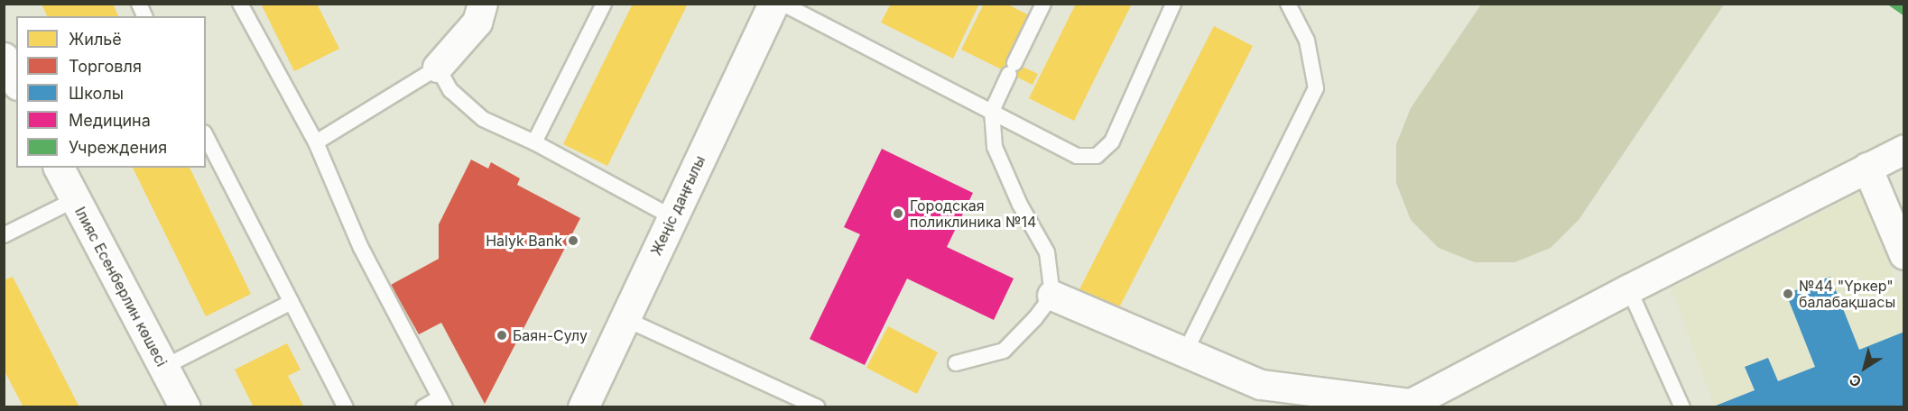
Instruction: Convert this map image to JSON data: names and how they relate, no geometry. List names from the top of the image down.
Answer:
{
  "streets": {
    "main road": ["Жеңіс даңғылы", "Ілияс Есенберлин көшесі"]
  },
  "places": [
    "Городская поликлиника №14",
    "Halyk Bank",
    "№44 \"Үркер\" балабақшасы",
    "Баян-Сулу"
  ],
  "legend": [
    "Жильё",
    "Торговля",
    "Школы",
    "Медицина",
    "Учреждения"
  ],
  "north": "bottom left"
}
